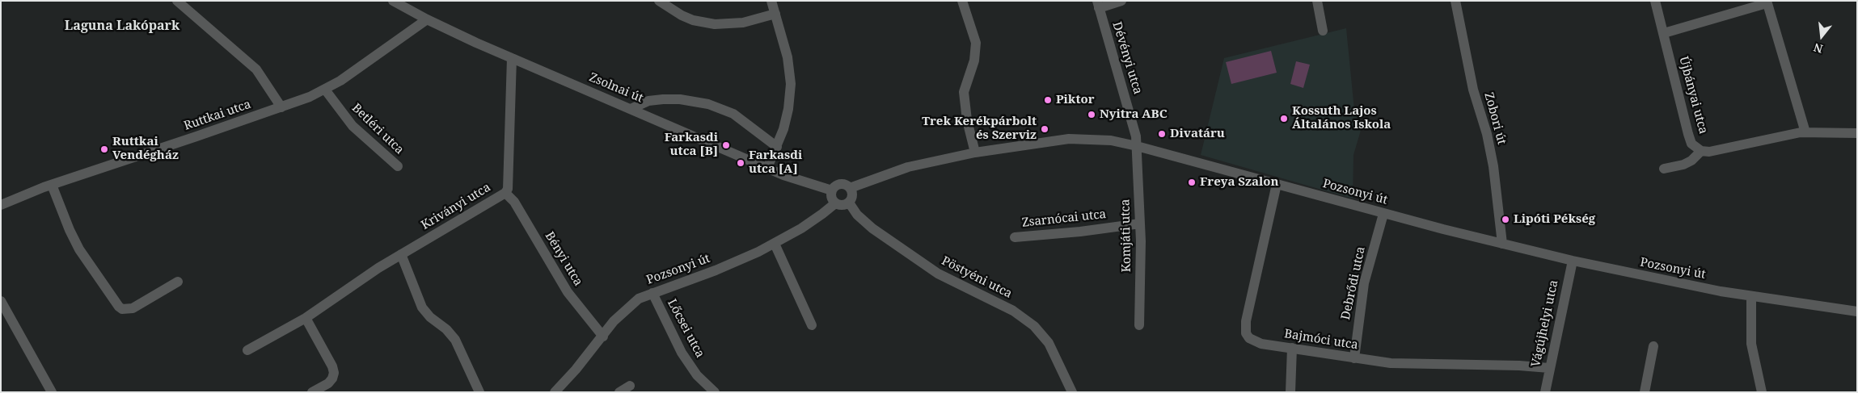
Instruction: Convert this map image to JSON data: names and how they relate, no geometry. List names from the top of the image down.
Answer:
{
  "streets": {
    "street": [
      "Dévényi utca",
      "Zsolnai út",
      "Újbányai utca",
      "Ruttkai utca",
      "Zobori út",
      "Betléri utca",
      "Pozsonyi út",
      "Kriványi utca",
      "Zsarnócai utca",
      "Komjáti utca",
      "Bényi utca",
      "Pöstyéni utca",
      "Debrődi utca",
      "Vágújhelyi utca",
      "Lőcsei utca",
      "Bajmóci utca"
    ]
  },
  "crossings": [
    ["Dévényi utca", "Pozsonyi út"],
    ["Dévényi utca", "Komjáti utca"],
    ["Zsolnai út", "Ruttkai utca"],
    ["Zsolnai út", "Pozsonyi út"],
    ["Zsolnai út", "Kriványi utca"],
    ["Zsolnai út", "Pöstyéni utca"],
    ["Ruttkai utca", "Betléri utca"],
    ["Zobori út", "Pozsonyi út"],
    ["Pozsonyi út", "Komjáti utca"],
    ["Pozsonyi út", "Bényi utca"],
    ["Pozsonyi út", "Pöstyéni utca"],
    ["Pozsonyi út", "Debrődi utca"],
    ["Pozsonyi út", "Vágújhelyi utca"],
    ["Pozsonyi út", "Lőcsei utca"],
    ["Pozsonyi út", "Bajmóci utca"],
    ["Kriványi utca", "Bényi utca"],
    ["Zsarnócai utca", "Komjáti utca"],
    ["Debrődi utca", "Bajmóci utca"],
    ["Vágújhelyi utca", "Bajmóci utca"]
  ],
  "districts": ["Laguna Lakópark"],
  "places": [
    "Piktor",
    "Nyitra ABC",
    "Kossuth Lajos Általános Iskola",
    "Trek Kerékpárbolt és Szerviz",
    "Divatáru",
    "Farkasdi utca [B]",
    "Ruttkai Vendégház",
    "Farkasdi utca [A]",
    "Freya Szalon",
    "Lipóti Pékség"
  ],
  "north": "bottom"
}
